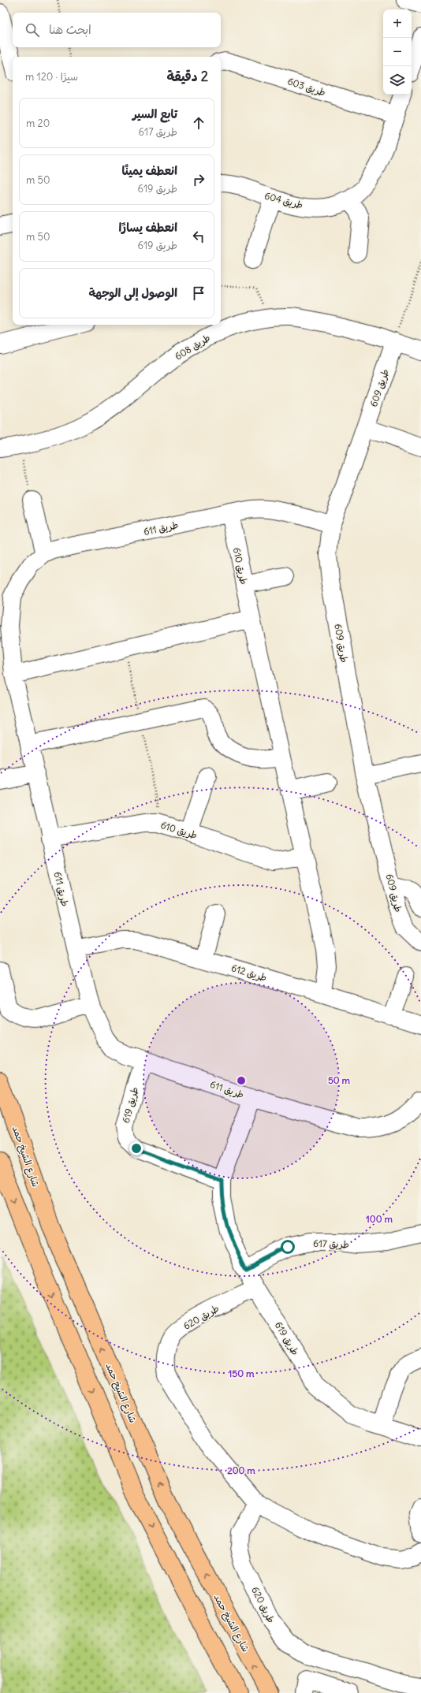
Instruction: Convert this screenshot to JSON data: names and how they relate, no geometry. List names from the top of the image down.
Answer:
{
  "streets": {
    "main road": ["شارع الشيخ حمد"],
    "street": [
      "طريق 603",
      "طريق 604",
      "طريق 608",
      "طريق 609",
      "طريق 611",
      "طريق 610",
      "طريق 612",
      "طريق 619",
      "طريق 617",
      "طريق 620"
    ]
  },
  "crossings": [
    ["طريق 603", "طريق 604"],
    ["طريق 608", "طريق 609"],
    ["طريق 609", "طريق 611"],
    ["طريق 611", "طريق 610"],
    ["طريق 611", "طريق 612"],
    ["طريق 611", "طريق 619"],
    ["طريق 610", "طريق 612"],
    ["طريق 619", "طريق 617"],
    ["طريق 619", "طريق 620"]
  ],
  "page": {
    "map_buttons": ["+", "−"],
    "search": "ابحث هنا",
    "heading": ["2 دقيقة", "سيرًا · 120 m"],
    "list": [
      ["تابع السير", "طريق 617", "20 m"],
      ["انعطف يمينًا", "طريق 619", "50 m"],
      ["انعطف يسارًا", "طريق 619", "50 m"],
      "الوصول إلى الوجهة"
    ]
  },
  "rings": [
    "50 m",
    "100 m",
    "150 m",
    "200 m"
  ]
}
